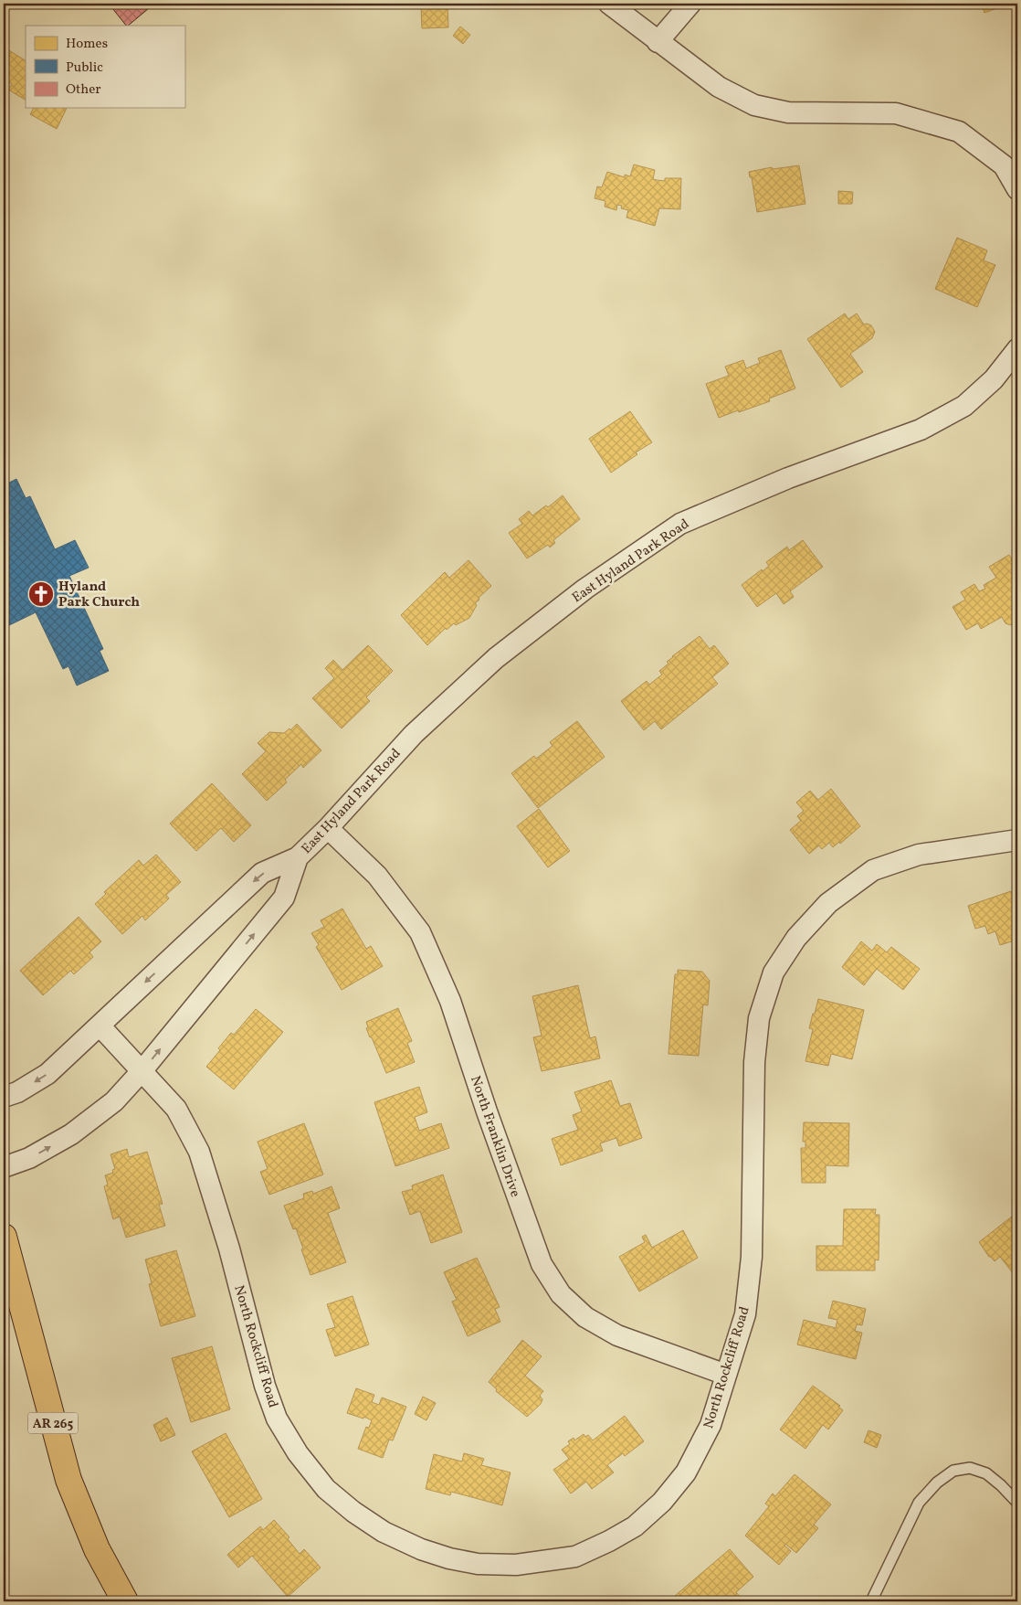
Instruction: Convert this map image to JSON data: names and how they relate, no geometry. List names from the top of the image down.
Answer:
{
  "streets": {
    "main road": ["AR 265"],
    "street": ["East Hyland Park Road", "North Franklin Drive", "North Rockcliff Road"]
  },
  "crossings": [
    ["East Hyland Park Road", "North Franklin Drive"],
    ["East Hyland Park Road", "North Rockcliff Road"],
    ["North Franklin Drive", "North Rockcliff Road"]
  ],
  "places": {
    "church": ["Hyland Park Church"]
  },
  "legend": ["Homes", "Public", "Other"]
}
